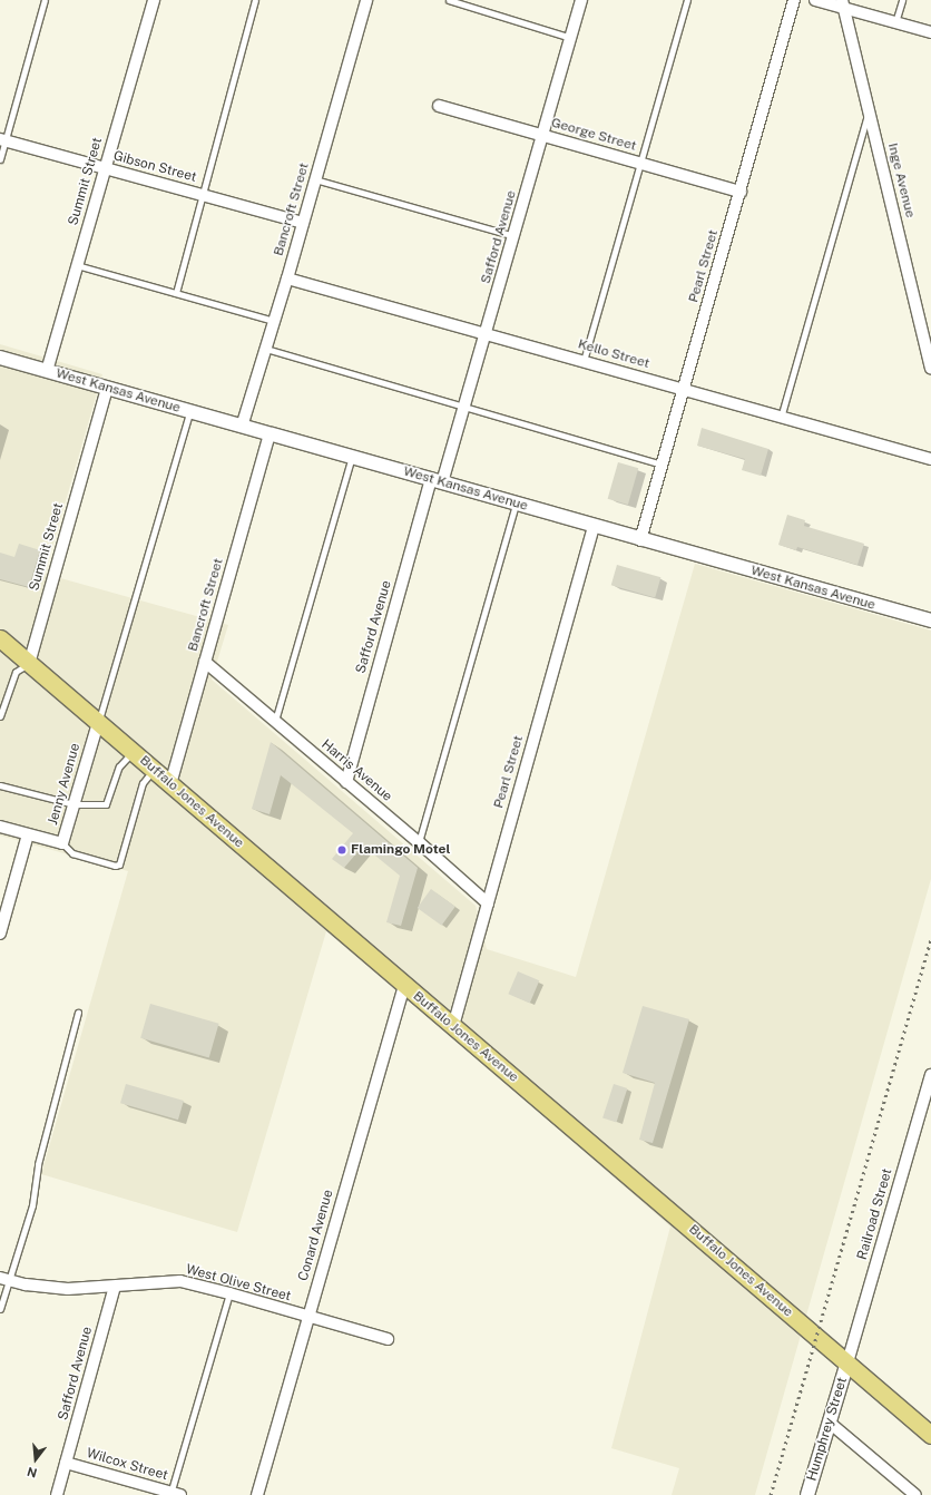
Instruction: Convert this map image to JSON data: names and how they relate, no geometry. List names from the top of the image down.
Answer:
{
  "streets": {
    "main road": ["Buffalo Jones Avenue"],
    "street": [
      "George Street",
      "Gibson Street",
      "Inge Avenue",
      "Summit Street",
      "Bancroft Street",
      "Safford Avenue",
      "Pearl Street",
      "Kello Street",
      "West Kansas Avenue",
      "Harris Avenue",
      "Jenny Avenue",
      "Railroad Street",
      "Conard Avenue",
      "West Olive Street",
      "Humphrey Street",
      "Wilcox Street"
    ]
  },
  "crossings": [
    ["George Street", "Safford Avenue"],
    ["George Street", "Pearl Street"],
    ["Gibson Street", "Summit Street"],
    ["Gibson Street", "Bancroft Street"],
    ["Summit Street", "West Kansas Avenue"],
    ["Summit Street", "Buffalo Jones Avenue"],
    ["Bancroft Street", "Kello Street"],
    ["Bancroft Street", "West Kansas Avenue"],
    ["Bancroft Street", "Harris Avenue"],
    ["Bancroft Street", "Buffalo Jones Avenue"],
    ["Safford Avenue", "Kello Street"],
    ["Safford Avenue", "West Kansas Avenue"],
    ["Safford Avenue", "Harris Avenue"],
    ["Safford Avenue", "West Olive Street"],
    ["Safford Avenue", "Wilcox Street"],
    ["Pearl Street", "Kello Street"],
    ["Pearl Street", "West Kansas Avenue"],
    ["Pearl Street", "Harris Avenue"],
    ["Pearl Street", "Buffalo Jones Avenue"],
    ["Jenny Avenue", "Buffalo Jones Avenue"],
    ["Buffalo Jones Avenue", "Railroad Street"],
    ["Buffalo Jones Avenue", "Conard Avenue"],
    ["Buffalo Jones Avenue", "Humphrey Street"],
    ["Railroad Street", "Humphrey Street"],
    ["Conard Avenue", "West Olive Street"]
  ],
  "places": ["Flamingo Motel"],
  "north": "bottom"
}
